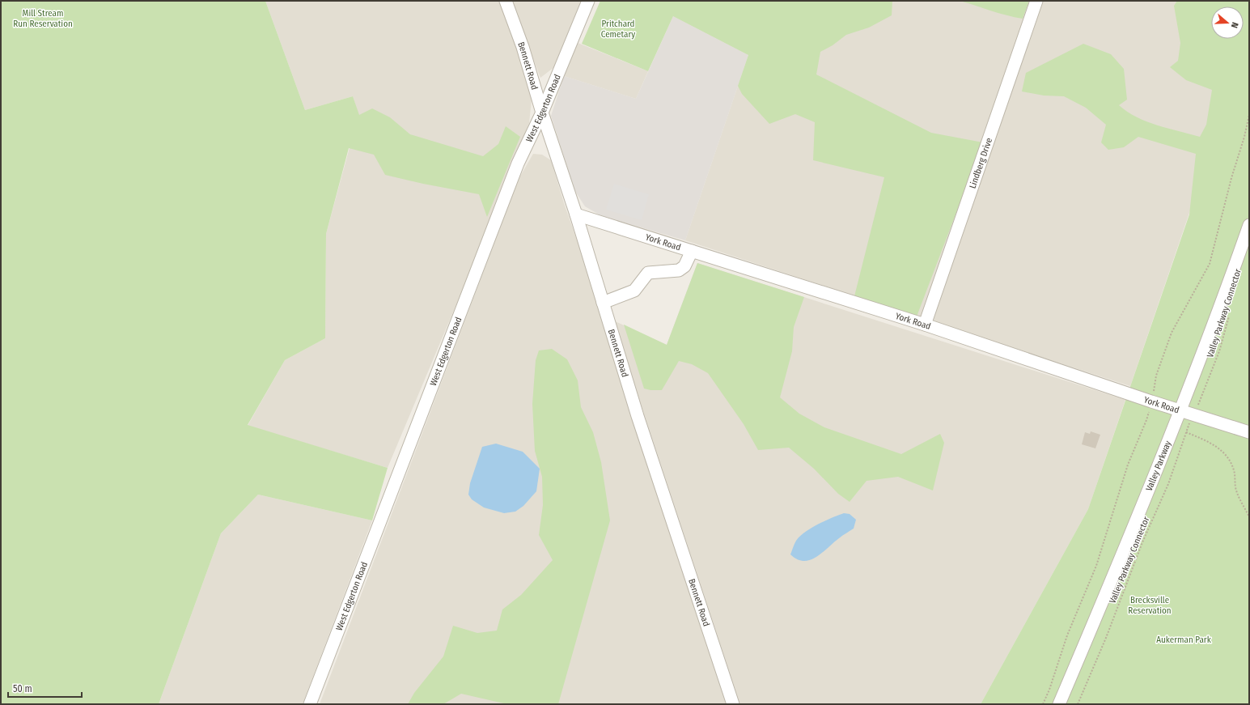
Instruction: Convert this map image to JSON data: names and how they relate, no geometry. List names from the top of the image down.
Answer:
{
  "streets": {
    "street": [
      "Bennett Road",
      "West Edgerton Road",
      "Lindberg Drive",
      "York Road",
      "Valley Parkway"
    ],
    "path": ["Valley Parkway Connector"]
  },
  "crossings": [
    ["Bennett Road", "West Edgerton Road"],
    ["Bennett Road", "York Road"],
    ["Lindberg Drive", "York Road"],
    ["York Road", "Valley Parkway"]
  ],
  "parks": [
    "Mill Stream Run Reservation",
    "Pritchard Cemetary",
    "Brecksville Reservation",
    "Aukerman Park"
  ],
  "scale_bar": "50 m",
  "north": "right"
}
